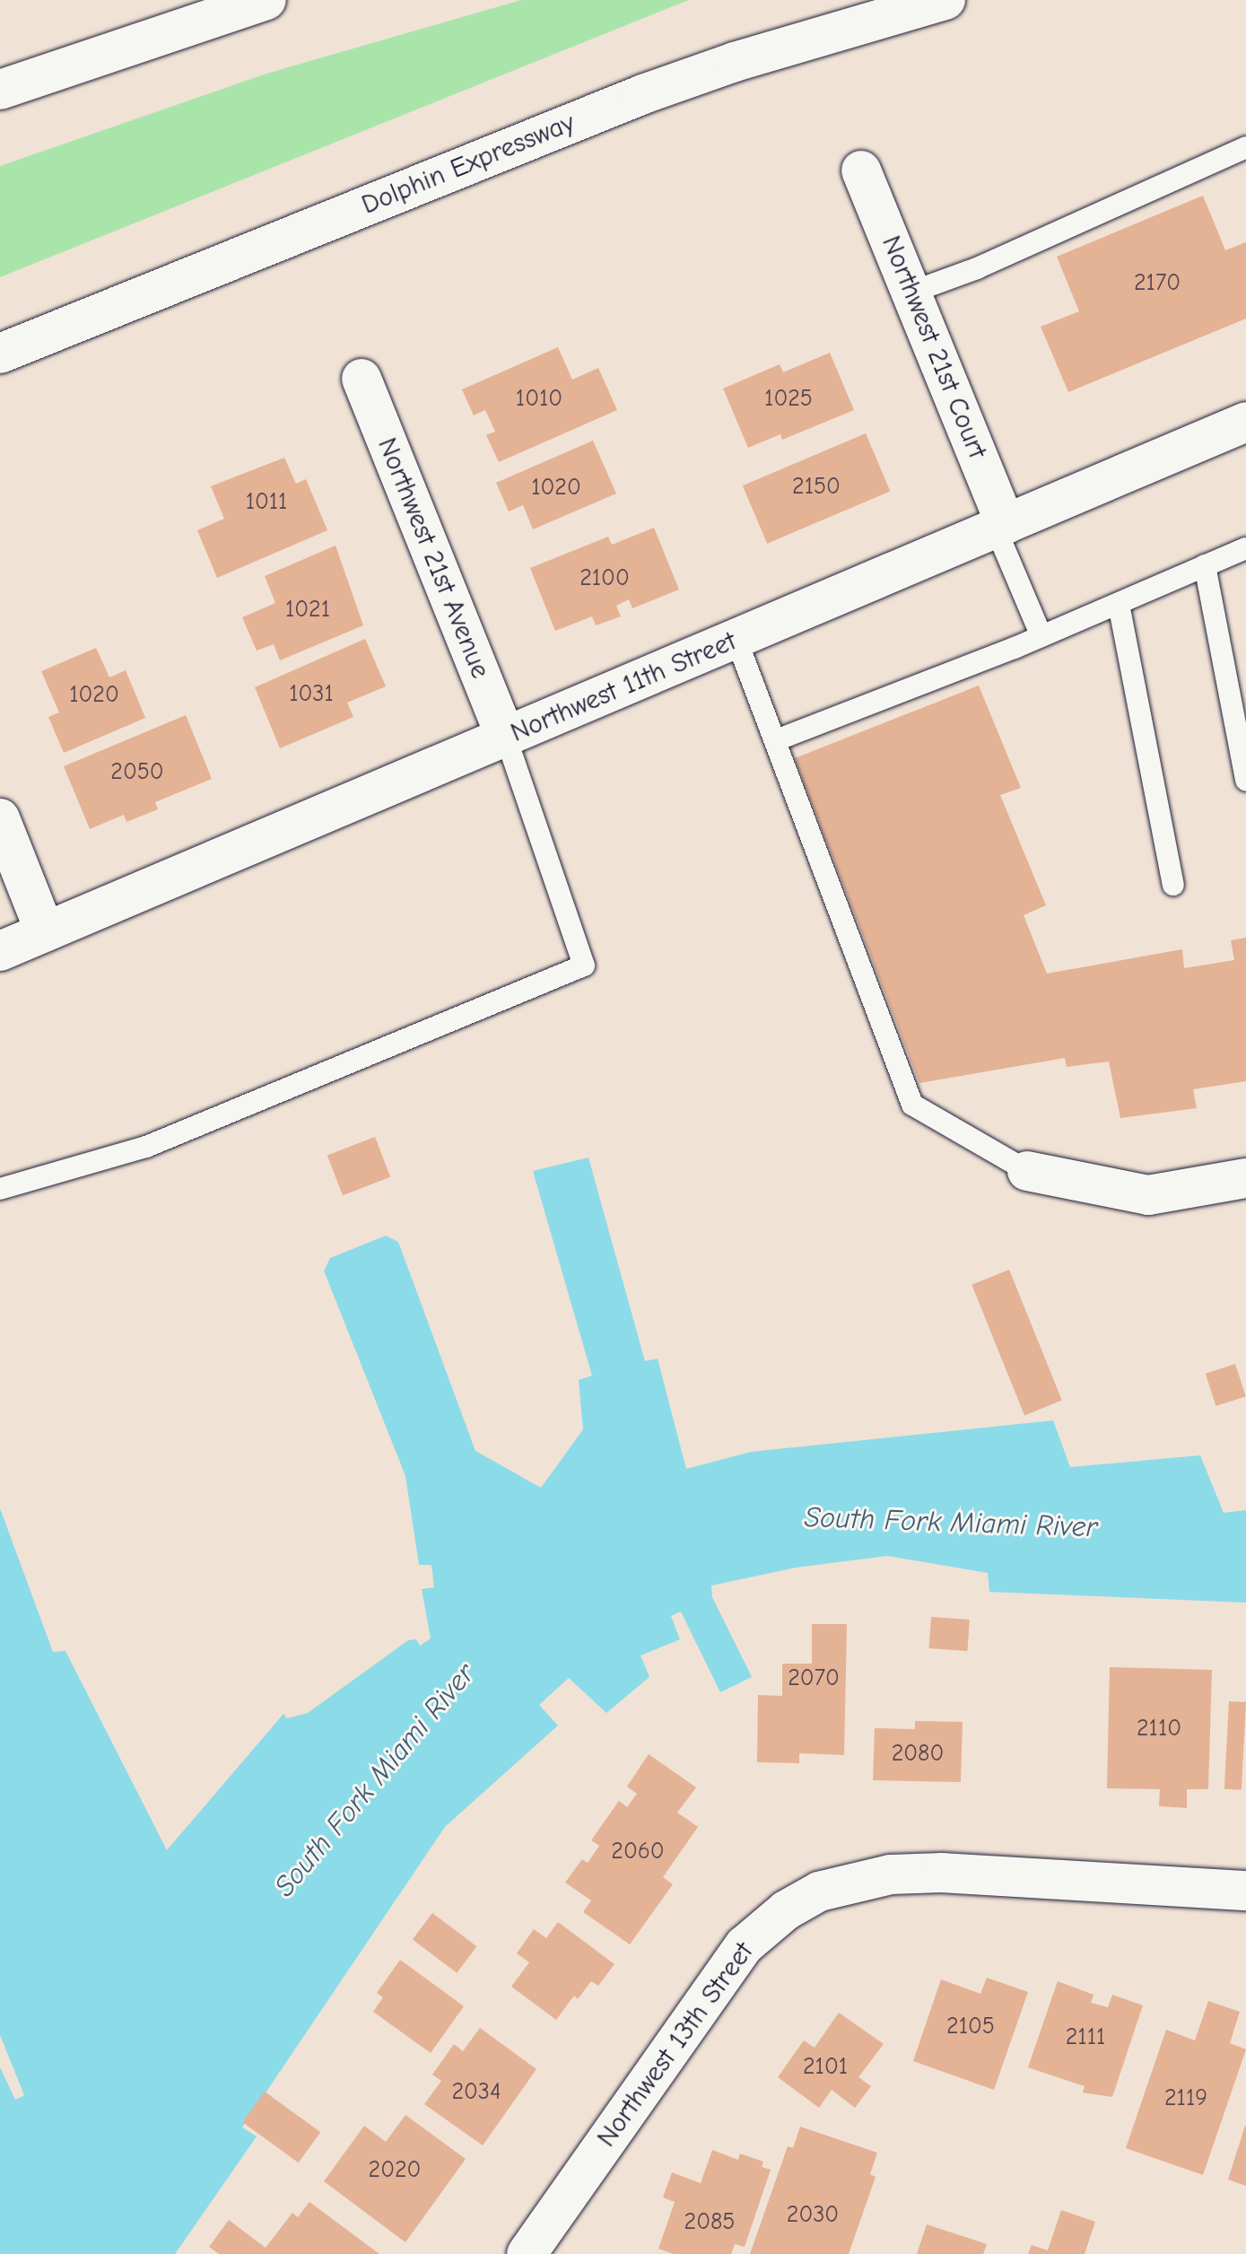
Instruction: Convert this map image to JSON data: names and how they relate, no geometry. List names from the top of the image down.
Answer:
{
  "streets": {
    "main road": [
      "Dolphin Expressway",
      "Northwest 21st Court",
      "Northwest 21st Avenue",
      "Northwest 11th Street",
      "Northwest 13th Street"
    ]
  },
  "crossings": [
    ["Northwest 21st Court", "Northwest 11th Street"],
    ["Northwest 21st Avenue", "Northwest 11th Street"]
  ],
  "water": ["South Fork Miami River"],
  "house_numbers": [
    "2170",
    "1010",
    "1025",
    "2150",
    "1020",
    "1011",
    "2100",
    "1021",
    "1031",
    "1020",
    "2050",
    "2070",
    "2110",
    "2080",
    "2060",
    "2105",
    "2111",
    "2101",
    "2034",
    "2119",
    "2020",
    "2030",
    "2085"
  ]
}
